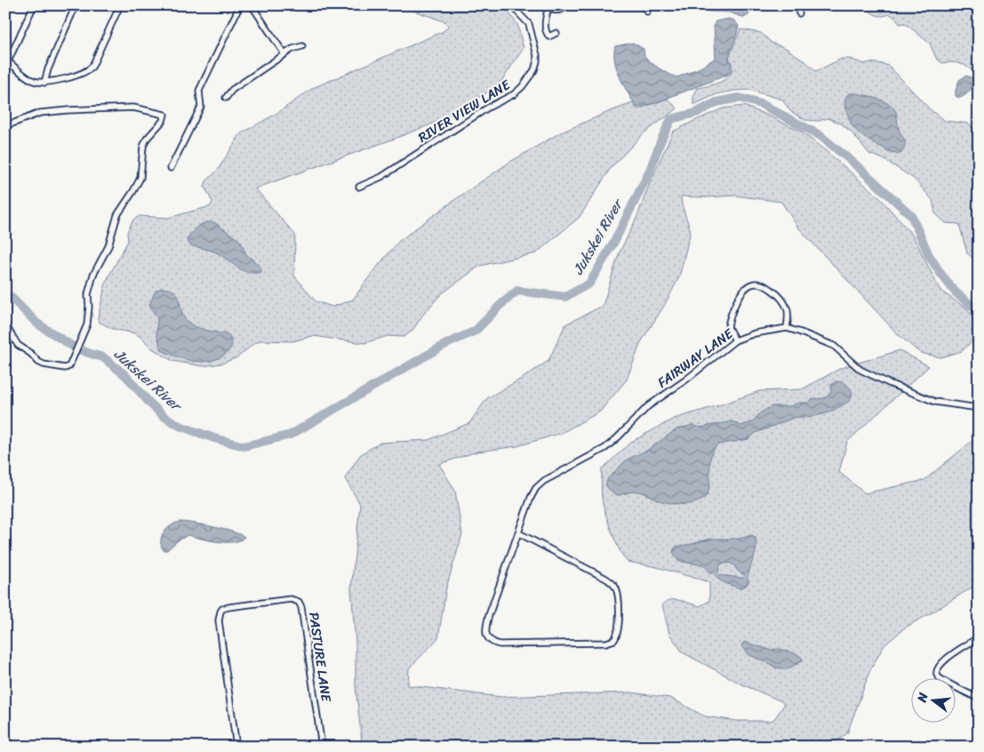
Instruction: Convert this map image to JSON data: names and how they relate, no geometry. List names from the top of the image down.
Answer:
{
  "streets": {
    "street": ["RIVER VIEW LANE", "FAIRWAY LANE", "PASTURE LANE"]
  },
  "water": ["Jukskei River"],
  "north": "left"
}
